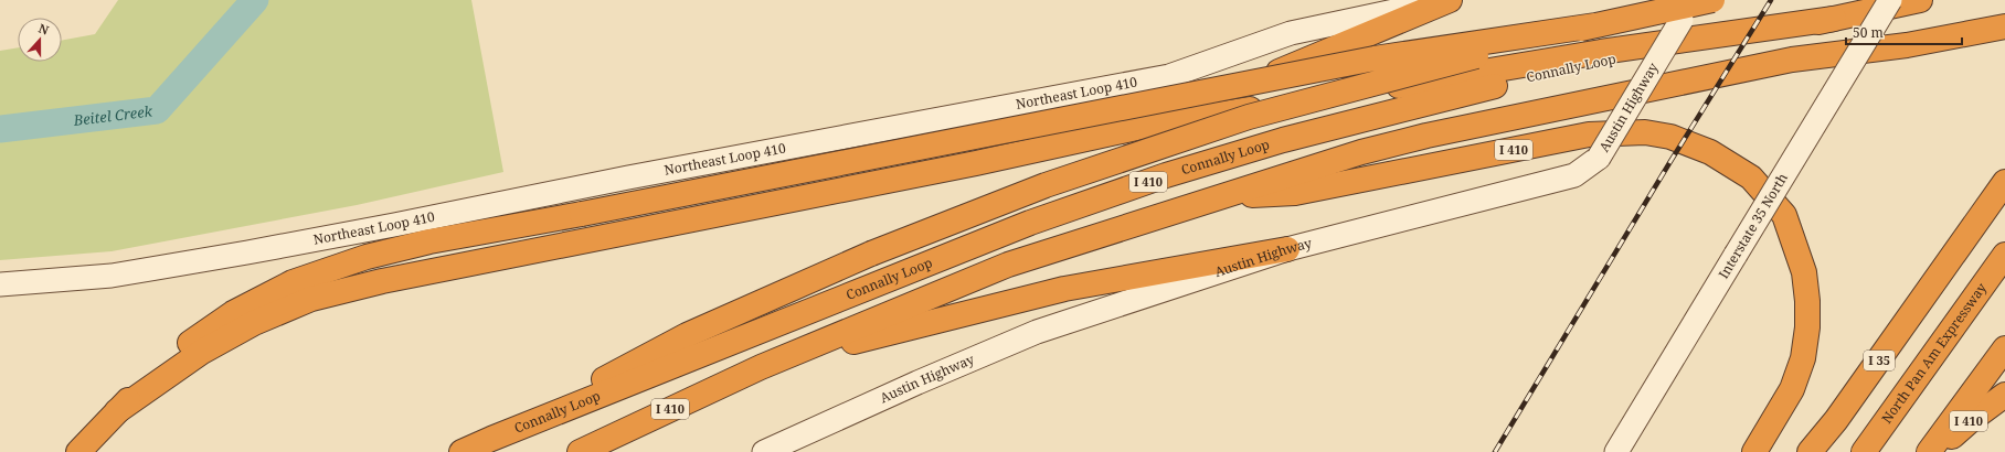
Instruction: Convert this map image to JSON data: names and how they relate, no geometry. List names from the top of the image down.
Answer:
{
  "streets": {
    "highway": [
      "Connally Loop",
      "I 410",
      "North Pan Am Expressway",
      "I 35"
    ],
    "main road": ["Northeast Loop 410", "Austin Highway", "Interstate 35 North"]
  },
  "water": ["Beitel Creek"],
  "scale_bar": "50 m",
  "north": "top"
}
